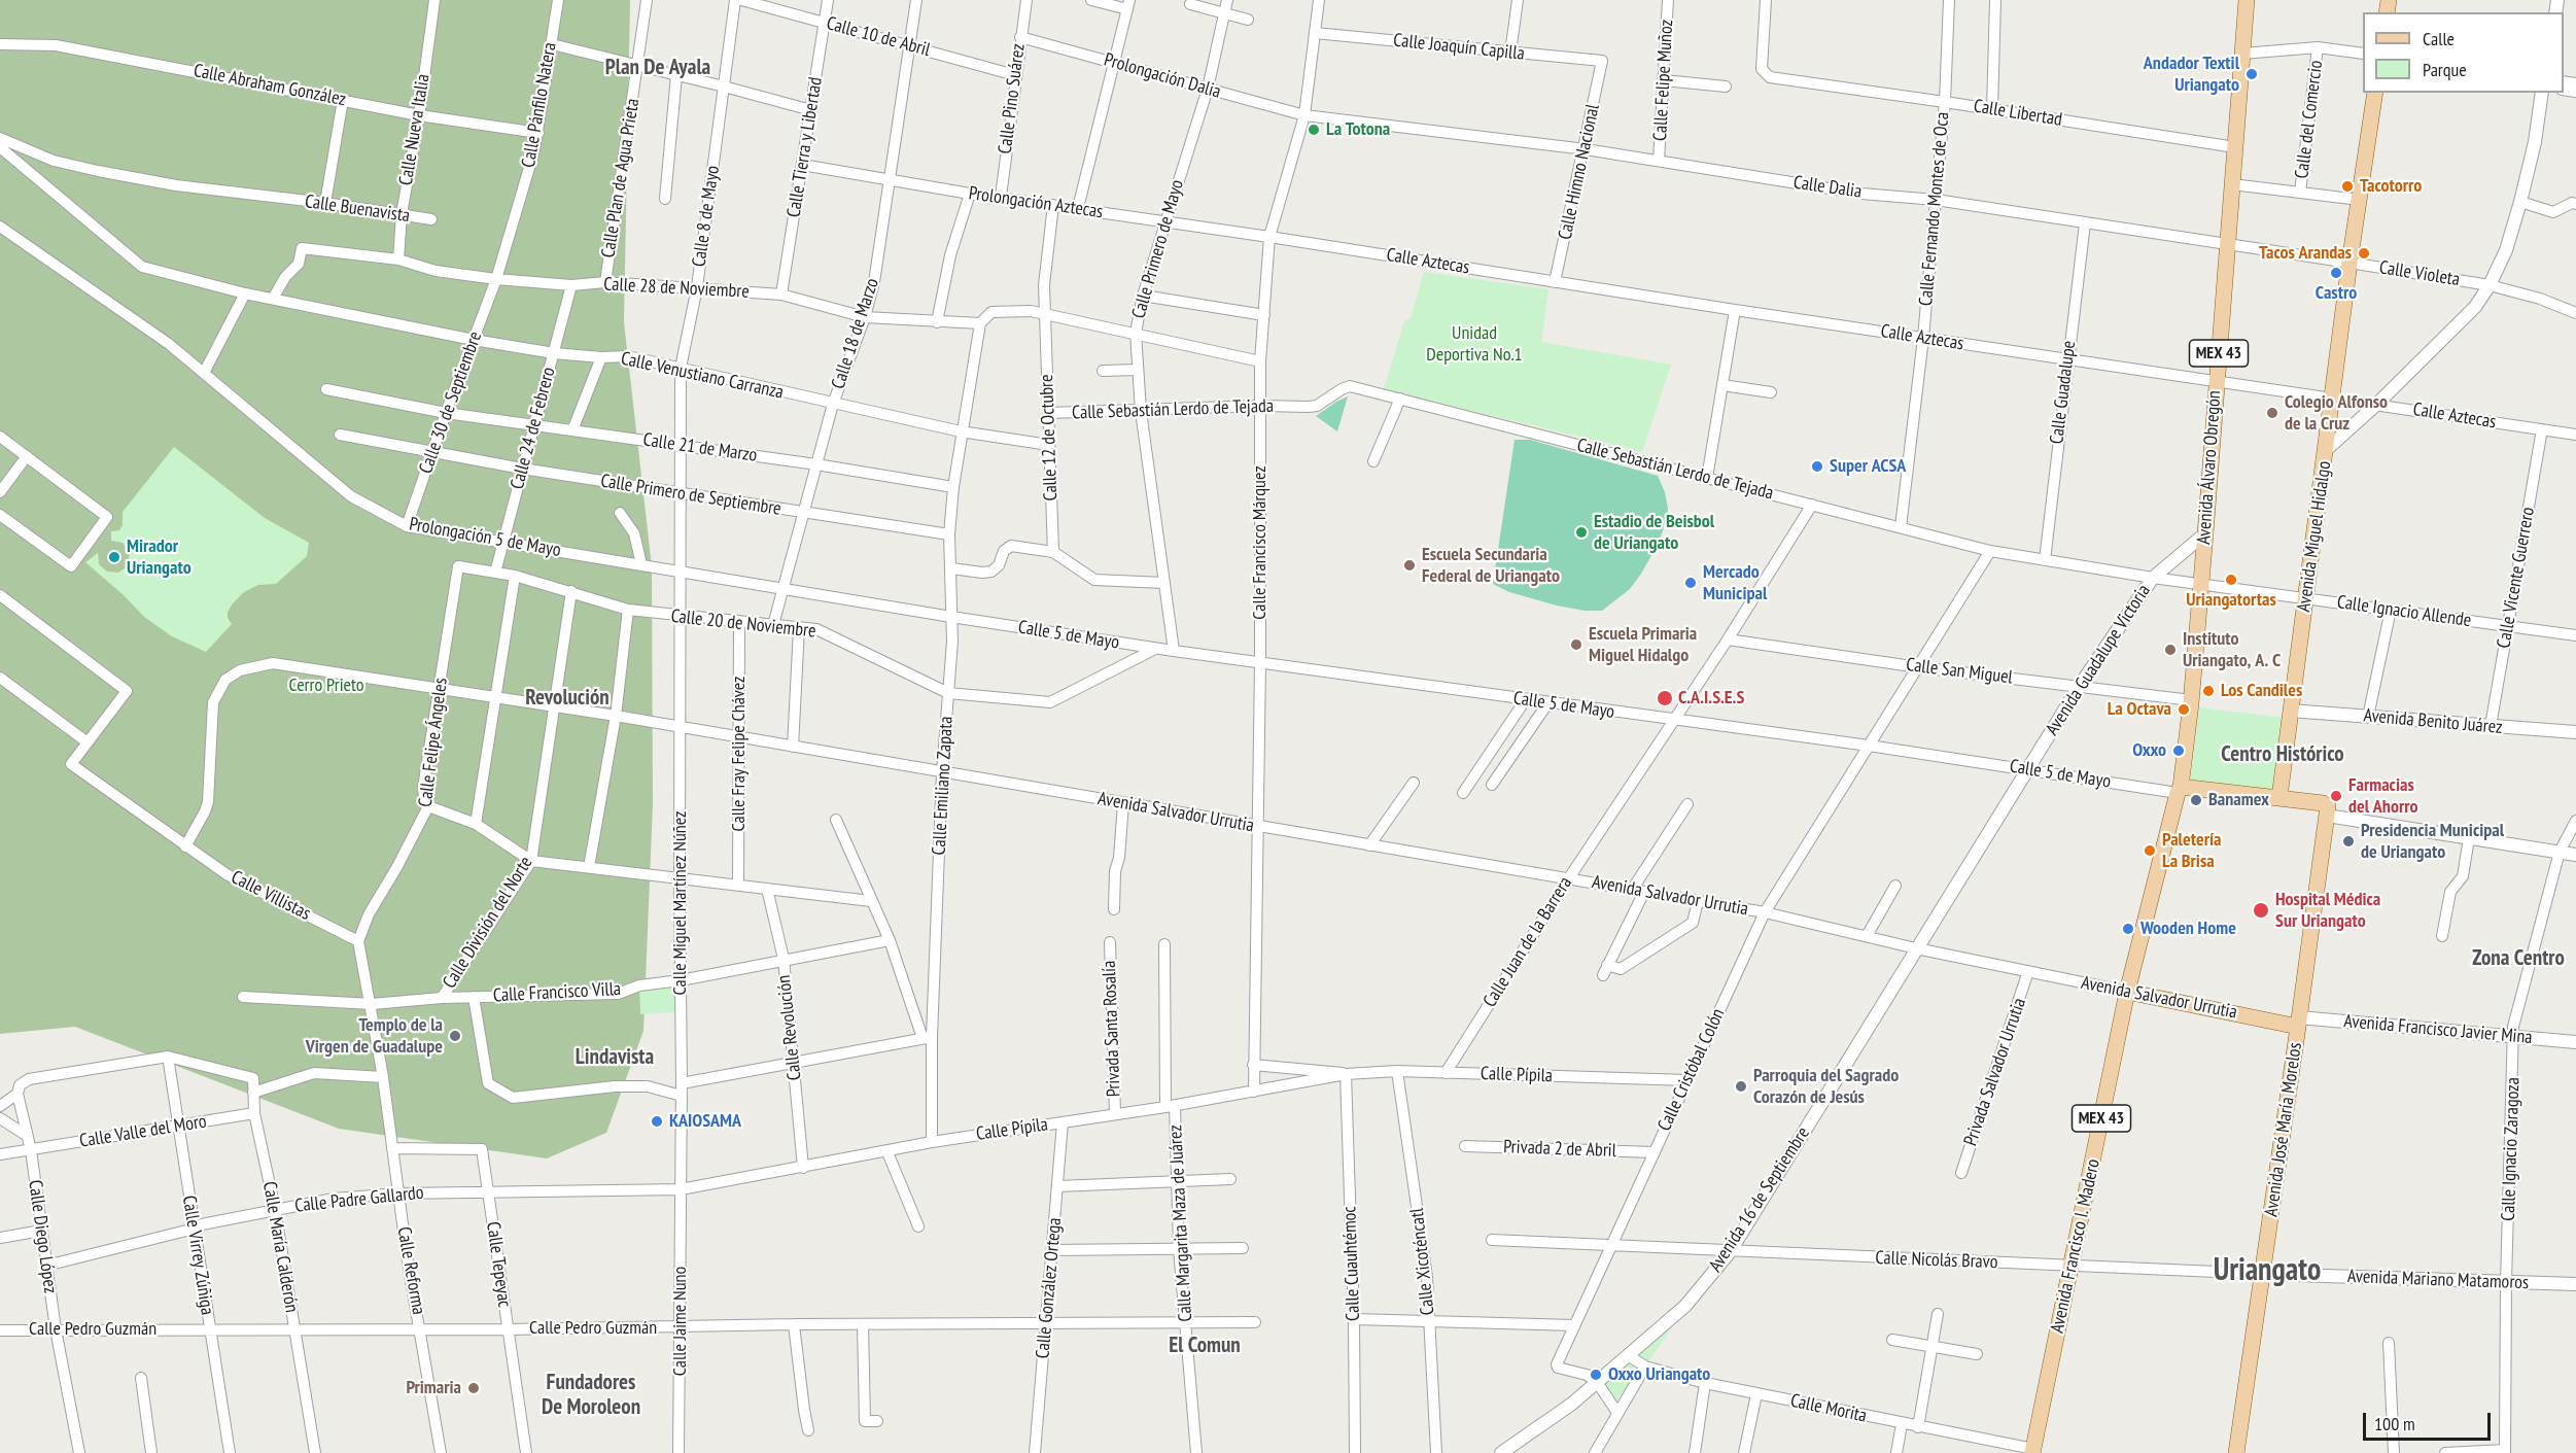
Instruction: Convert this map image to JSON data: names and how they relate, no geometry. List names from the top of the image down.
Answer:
{
  "streets": {
    "main road": [
      "MEX 43",
      "Avenida Álvaro Obregón",
      "Avenida Miguel Hidalgo",
      "Avenida Salvador Urrutia",
      "Avenida José María Morelos",
      "Avenida Francisco I. Madero"
    ],
    "street": [
      "Calle 10 de Abril",
      "Calle Joaquín Capilla",
      "Prolongación Dalia",
      "Calle Felipe Muñoz",
      "Calle Abraham González",
      "Calle Pino Suárez",
      "Calle Pánfilo Natera",
      "Calle Libertad",
      "Calle del Comercio",
      "Calle Nueva Italia",
      "Calle Tierra y Libertad",
      "Calle Himno Nacional",
      "Calle Plan de Agua Prieta",
      "Calle Dalia",
      "Prolongación Aztecas",
      "Calle Buenavista",
      "Calle Fernando Montes de Oca",
      "Calle 8 de Mayo",
      "Calle Primero de Mayo",
      "Calle Aztecas",
      "Calle Violeta",
      "Calle 28 de Noviembre",
      "Calle 18 de Marzo",
      "Calle Venustiano Carranza",
      "Calle Guadalupe",
      "Calle 30 de Septiembre",
      "Calle Sebastián Lerdo de Tejada",
      "Calle 24 de Febrero",
      "Calle 12 de Octubre",
      "Calle 21 de Marzo",
      "Calle Primero de Septiembre",
      "Prolongación 5 de Mayo",
      "Calle Francisco Márquez",
      "Calle Vicente Guerrero",
      "Calle Ignacio Allende",
      "Calle 20 de Noviembre",
      "Calle 5 de Mayo",
      "Avenida Guadalupe Victoria",
      "Calle San Miguel",
      "Avenida Benito Juárez",
      "Calle Felipe Ángeles",
      "Calle Fray Felipe Chávez",
      "Calle Emiliano Zapata",
      "Calle Villistas",
      "Calle Miguel Martínez Núñez",
      "Calle División del Norte",
      "Calle Juan de la Barrera",
      "Calle Francisco Villa",
      "Calle Revolución",
      "Privada Santa Rosalía",
      "Avenida Francisco Javier Mina",
      "Calle Cristóbal Colón",
      "Privada Salvador Urrutia",
      "Calle Pípila",
      "Calle Valle del Moro",
      "Privada 2 de Abril",
      "Calle Ignacio Zaragoza",
      "Calle Padre Gallardo",
      "Avenida 16 de Septiembre",
      "Calle Margarita Maza de Juárez",
      "Calle Diego López",
      "Calle María Calderón",
      "Calle Virrey Zúñiga",
      "Calle Nicolás Bravo",
      "Calle Xicoténcatl",
      "Calle Cuauhtémoc",
      "Calle Tepeyac",
      "Calle Reforma",
      "Avenida Mariano Matamoros",
      "Calle González Ortega",
      "Calle Jaime Nuno",
      "Calle Pedro Guzmán",
      "Calle Morita"
    ]
  },
  "crossings": [
    ["Calle 10 de Abril", "Calle Pino Suárez"],
    ["Calle 10 de Abril", "Calle Tierra y Libertad"],
    ["Calle 10 de Abril", "Calle 18 de Marzo"],
    ["Calle Joaquín Capilla", "Calle Himno Nacional"],
    ["Calle Joaquín Capilla", "Calle Francisco Márquez"],
    ["Prolongación Dalia", "Calle Pino Suárez"],
    ["Prolongación Dalia", "Calle Dalia"],
    ["Prolongación Dalia", "Calle Primero de Mayo"],
    ["Prolongación Dalia", "Calle Francisco Márquez"],
    ["Calle Felipe Muñoz", "Calle Dalia"],
    ["Calle Abraham González", "Calle Pánfilo Natera"],
    ["Calle Abraham González", "Calle Nueva Italia"],
    ["Calle Pino Suárez", "Prolongación Aztecas"],
    ["Calle Pánfilo Natera", "Calle 28 de Noviembre"],
    ["Calle Pánfilo Natera", "Calle 30 de Septiembre"],
    ["Calle Libertad", "Calle Fernando Montes de Oca"],
    ["Calle Libertad", "Avenida Álvaro Obregón"],
    ["Calle Nueva Italia", "Calle Buenavista"],
    ["Calle Nueva Italia", "Calle 28 de Noviembre"],
    ["Calle Tierra y Libertad", "Prolongación Aztecas"],
    ["Calle Tierra y Libertad", "Calle 28 de Noviembre"],
    ["Calle Himno Nacional", "Calle Dalia"],
    ["Calle Himno Nacional", "Calle Aztecas"],
    ["Calle Plan de Agua Prieta", "Calle 28 de Noviembre"],
    ["Calle Dalia", "Calle Fernando Montes de Oca"],
    ["Calle Dalia", "Calle Violeta"],
    ["Calle Dalia", "Calle Guadalupe"],
    ["Calle Dalia", "Avenida Álvaro Obregón"],
    ["Calle Dalia", "Avenida Miguel Hidalgo"],
    ["Calle Dalia", "Calle Francisco Márquez"],
    ["Prolongación Aztecas", "Calle Primero de Mayo"],
    ["Prolongación Aztecas", "Calle Aztecas"],
    ["Prolongación Aztecas", "Calle 18 de Marzo"],
    ["Prolongación Aztecas", "Calle 12 de Octubre"],
    ["Prolongación Aztecas", "Calle Francisco Márquez"],
    ["Calle Fernando Montes de Oca", "Calle Aztecas"],
    ["Calle Fernando Montes de Oca", "Calle Sebastián Lerdo de Tejada"],
    ["Calle 8 de Mayo", "Calle 28 de Noviembre"],
    ["Calle 8 de Mayo", "Calle Venustiano Carranza"],
    ["Calle 8 de Mayo", "Calle 21 de Marzo"],
    ["Calle 8 de Mayo", "Calle Primero de Septiembre"],
    ["Calle 8 de Mayo", "Prolongación 5 de Mayo"],
    ["Calle 8 de Mayo", "Calle 20 de Noviembre"],
    ["Calle 8 de Mayo", "Calle Miguel Martínez Núñez"],
    ["Calle Primero de Mayo", "Calle 28 de Noviembre"],
    ["Calle Primero de Mayo", "Calle Sebastián Lerdo de Tejada"],
    ["Calle Primero de Mayo", "Calle 5 de Mayo"],
    ["Calle Aztecas", "Calle Guadalupe"],
    ["Calle Aztecas", "Avenida Álvaro Obregón"],
    ["Calle Aztecas", "Avenida Miguel Hidalgo"],
    ["Calle Aztecas", "Calle Francisco Márquez"],
    ["Calle Aztecas", "Calle Vicente Guerrero"],
    ["Calle Violeta", "Avenida Miguel Hidalgo"],
    ["Calle 28 de Noviembre", "Calle 18 de Marzo"],
    ["Calle 28 de Noviembre", "Calle Venustiano Carranza"],
    ["Calle 28 de Noviembre", "Calle 30 de Septiembre"],
    ["Calle 28 de Noviembre", "Calle 24 de Febrero"],
    ["Calle 28 de Noviembre", "Calle 12 de Octubre"],
    ["Calle 28 de Noviembre", "Calle Francisco Márquez"],
    ["Calle 28 de Noviembre", "Calle Emiliano Zapata"],
    ["Calle 18 de Marzo", "Calle Venustiano Carranza"],
    ["Calle 18 de Marzo", "Calle 21 de Marzo"],
    ["Calle 18 de Marzo", "Calle Primero de Septiembre"],
    ["Calle 18 de Marzo", "Prolongación 5 de Mayo"],
    ["Calle 18 de Marzo", "Calle 20 de Noviembre"],
    ["Calle Venustiano Carranza", "Calle 30 de Septiembre"],
    ["Calle Venustiano Carranza", "Calle 24 de Febrero"],
    ["Calle Venustiano Carranza", "Calle 12 de Octubre"],
    ["Calle Venustiano Carranza", "Calle Emiliano Zapata"],
    ["Calle Guadalupe", "Calle Sebastián Lerdo de Tejada"],
    ["Calle 30 de Septiembre", "Calle 21 de Marzo"],
    ["Calle 30 de Septiembre", "Calle Primero de Septiembre"],
    ["Calle 30 de Septiembre", "Prolongación 5 de Mayo"],
    ["Calle Sebastián Lerdo de Tejada", "Calle 12 de Octubre"],
    ["Calle Sebastián Lerdo de Tejada", "Avenida Álvaro Obregón"],
    ["Calle Sebastián Lerdo de Tejada", "Avenida Miguel Hidalgo"],
    ["Calle Sebastián Lerdo de Tejada", "Calle Francisco Márquez"],
    ["Calle Sebastián Lerdo de Tejada", "Calle Ignacio Allende"],
    ["Calle Sebastián Lerdo de Tejada", "Avenida Guadalupe Victoria"],
    ["Calle Sebastián Lerdo de Tejada", "Calle Juan de la Barrera"],
    ["Calle Sebastián Lerdo de Tejada", "Calle Cristóbal Colón"],
    ["Calle 24 de Febrero", "Calle 21 de Marzo"],
    ["Calle 24 de Febrero", "Calle Primero de Septiembre"],
    ["Calle 24 de Febrero", "Prolongación 5 de Mayo"],
    ["Calle 24 de Febrero", "Calle 20 de Noviembre"],
    ["Calle 21 de Marzo", "Calle Emiliano Zapata"],
    ["Avenida Álvaro Obregón", "Calle 5 de Mayo"],
    ["Avenida Álvaro Obregón", "Avenida Guadalupe Victoria"],
    ["Avenida Álvaro Obregón", "Calle San Miguel"],
    ["Avenida Álvaro Obregón", "Avenida Francisco I. Madero"],
    ["Calle Primero de Septiembre", "Calle Emiliano Zapata"],
    ["Avenida Miguel Hidalgo", "Calle Ignacio Allende"],
    ["Avenida Miguel Hidalgo", "Avenida Benito Juárez"],
    ["Prolongación 5 de Mayo", "Calle 5 de Mayo"],
    ["Prolongación 5 de Mayo", "Calle Emiliano Zapata"],
    ["Calle Francisco Márquez", "Calle 5 de Mayo"],
    ["Calle Francisco Márquez", "Avenida Salvador Urrutia"],
    ["Calle Francisco Márquez", "Calle Pípila"],
    ["Calle Vicente Guerrero", "Calle Ignacio Allende"],
    ["Calle Vicente Guerrero", "Avenida Benito Juárez"],
    ["Calle 20 de Noviembre", "Calle 5 de Mayo"],
    ["Calle 20 de Noviembre", "Calle Felipe Ángeles"],
    ["Calle 20 de Noviembre", "Calle Fray Felipe Chávez"],
    ["Calle 20 de Noviembre", "Calle Emiliano Zapata"],
    ["Calle 20 de Noviembre", "Calle Miguel Martínez Núñez"],
    ["Calle 20 de Noviembre", "Calle División del Norte"],
    ["Calle 5 de Mayo", "Avenida Guadalupe Victoria"],
    ["Calle 5 de Mayo", "Calle Emiliano Zapata"],
    ["Calle 5 de Mayo", "Calle Juan de la Barrera"],
    ["Calle 5 de Mayo", "Calle Cristóbal Colón"],
    ["Calle 5 de Mayo", "Avenida 16 de Septiembre"],
    ["Calle 5 de Mayo", "Avenida Francisco I. Madero"],
    ["Avenida Guadalupe Victoria", "Calle San Miguel"],
    ["Avenida Guadalupe Victoria", "Avenida 16 de Septiembre"],
    ["Calle San Miguel", "Calle Juan de la Barrera"],
    ["Calle San Miguel", "Calle Cristóbal Colón"],
    ["Calle Felipe Ángeles", "Avenida Salvador Urrutia"],
    ["Calle Felipe Ángeles", "Calle Villistas"],
    ["Calle Felipe Ángeles", "Calle Reforma"],
    ["Calle Fray Felipe Chávez", "Avenida Salvador Urrutia"],
    ["Calle Emiliano Zapata", "Avenida Salvador Urrutia"],
    ["Calle Emiliano Zapata", "Calle Pípila"],
    ["Avenida Salvador Urrutia", "Calle Villistas"],
    ["Avenida Salvador Urrutia", "Calle Miguel Martínez Núñez"],
    ["Avenida Salvador Urrutia", "Calle División del Norte"],
    ["Avenida Salvador Urrutia", "Calle Juan de la Barrera"],
    ["Avenida Salvador Urrutia", "Avenida Francisco Javier Mina"],
    ["Avenida Salvador Urrutia", "Calle Cristóbal Colón"],
    ["Avenida Salvador Urrutia", "Privada Salvador Urrutia"],
    ["Avenida Salvador Urrutia", "Avenida José María Morelos"],
    ["Avenida Salvador Urrutia", "Avenida 16 de Septiembre"],
    ["Avenida Salvador Urrutia", "Avenida Francisco I. Madero"],
    ["Calle Villistas", "Calle Reforma"],
    ["Calle Miguel Martínez Núñez", "Calle Francisco Villa"],
    ["Calle Miguel Martínez Núñez", "Calle Pípila"],
    ["Calle Miguel Martínez Núñez", "Calle Padre Gallardo"],
    ["Calle Miguel Martínez Núñez", "Calle Jaime Nuno"],
    ["Calle División del Norte", "Calle Francisco Villa"],
    ["Calle Juan de la Barrera", "Calle Pípila"],
    ["Calle Francisco Villa", "Calle Revolución"],
    ["Calle Francisco Villa", "Calle Reforma"],
    ["Calle Revolución", "Calle Pípila"],
    ["Privada Santa Rosalía", "Calle Pípila"],
    ["Avenida Francisco Javier Mina", "Avenida José María Morelos"],
    ["Avenida Francisco Javier Mina", "Calle Ignacio Zaragoza"],
    ["Calle Cristóbal Colón", "Calle Pípila"],
    ["Calle Cristóbal Colón", "Privada 2 de Abril"],
    ["Calle Cristóbal Colón", "Avenida 16 de Septiembre"],
    ["Calle Cristóbal Colón", "Calle Nicolás Bravo"],
    ["Calle Pípila", "Calle Padre Gallardo"],
    ["Calle Pípila", "Calle Margarita Maza de Juárez"],
    ["Calle Pípila", "Calle Xicoténcatl"],
    ["Calle Pípila", "Calle Cuauhtémoc"],
    ["Calle Pípila", "Calle González Ortega"],
    ["Calle Pípila", "Calle Jaime Nuno"],
    ["Avenida José María Morelos", "Calle Nicolás Bravo"],
    ["Avenida José María Morelos", "Avenida Mariano Matamoros"],
    ["Calle Valle del Moro", "Calle Diego López"],
    ["Calle Valle del Moro", "Calle María Calderón"],
    ["Calle Valle del Moro", "Calle Virrey Zúñiga"],
    ["Calle Ignacio Zaragoza", "Avenida Mariano Matamoros"],
    ["Calle Padre Gallardo", "Calle Diego López"],
    ["Calle Padre Gallardo", "Calle María Calderón"],
    ["Calle Padre Gallardo", "Calle Virrey Zúñiga"],
    ["Calle Padre Gallardo", "Calle Tepeyac"],
    ["Calle Padre Gallardo", "Calle Reforma"],
    ["Calle Padre Gallardo", "Calle Jaime Nuno"],
    ["Avenida 16 de Septiembre", "Calle Nicolás Bravo"],
    ["Avenida 16 de Septiembre", "Calle Morita"],
    ["Calle Margarita Maza de Juárez", "Calle Pedro Guzmán"],
    ["Calle Diego López", "Calle Pedro Guzmán"],
    ["Avenida Francisco I. Madero", "Calle Nicolás Bravo"],
    ["Avenida Francisco I. Madero", "Calle Morita"],
    ["Calle María Calderón", "Calle Virrey Zúñiga"],
    ["Calle María Calderón", "Calle Pedro Guzmán"],
    ["Calle Virrey Zúñiga", "Calle Pedro Guzmán"],
    ["Calle Nicolás Bravo", "Avenida Mariano Matamoros"],
    ["Calle Tepeyac", "Calle Reforma"],
    ["Calle Tepeyac", "Calle Pedro Guzmán"],
    ["Calle Reforma", "Calle Pedro Guzmán"],
    ["Calle González Ortega", "Calle Pedro Guzmán"],
    ["Calle Jaime Nuno", "Calle Pedro Guzmán"]
  ],
  "districts": [
    "Plan De Ayala",
    "Revolución",
    "Centro Histórico",
    "Zona Centro",
    "Lindavista",
    "Uriangato",
    "El Comun",
    "Fundadores De Moroleon"
  ],
  "parks": ["Unidad Deportiva No.1", "Cerro Prieto"],
  "places": [
    "Andador Textil Uriangato",
    "La Totona",
    "Tacotorro",
    "Tacos Arandas",
    "Castro",
    "Colegio Alfonso de la Cruz",
    "Super ACSA",
    "Estadio de Beisbol de Uriangato",
    "Mirador Uriangato",
    "Escuela Secundaria Federal de Uriangato",
    "Uriangatortas",
    "Mercado Municipal",
    "Escuela Primaria Miguel Hidalgo",
    "Instituto Uriangato, A. C",
    "Los Candiles",
    "C.A.I.S.E.S",
    "La Octava",
    "Oxxo",
    "Farmacias del Ahorro",
    "Banamex",
    "Presidencia Municipal de Uriangato",
    "Paletería La Brisa",
    "Hospital Médica Sur Uriangato",
    "Wooden Home",
    "Templo de la Virgen de Guadalupe",
    "Parroquia del Sagrado Corazón de Jesús",
    "KAIOSAMA",
    "Oxxo Uriangato",
    "Primaria"
  ],
  "legend": ["Calle", "Parque"],
  "scale_bar": "100 m"
}
